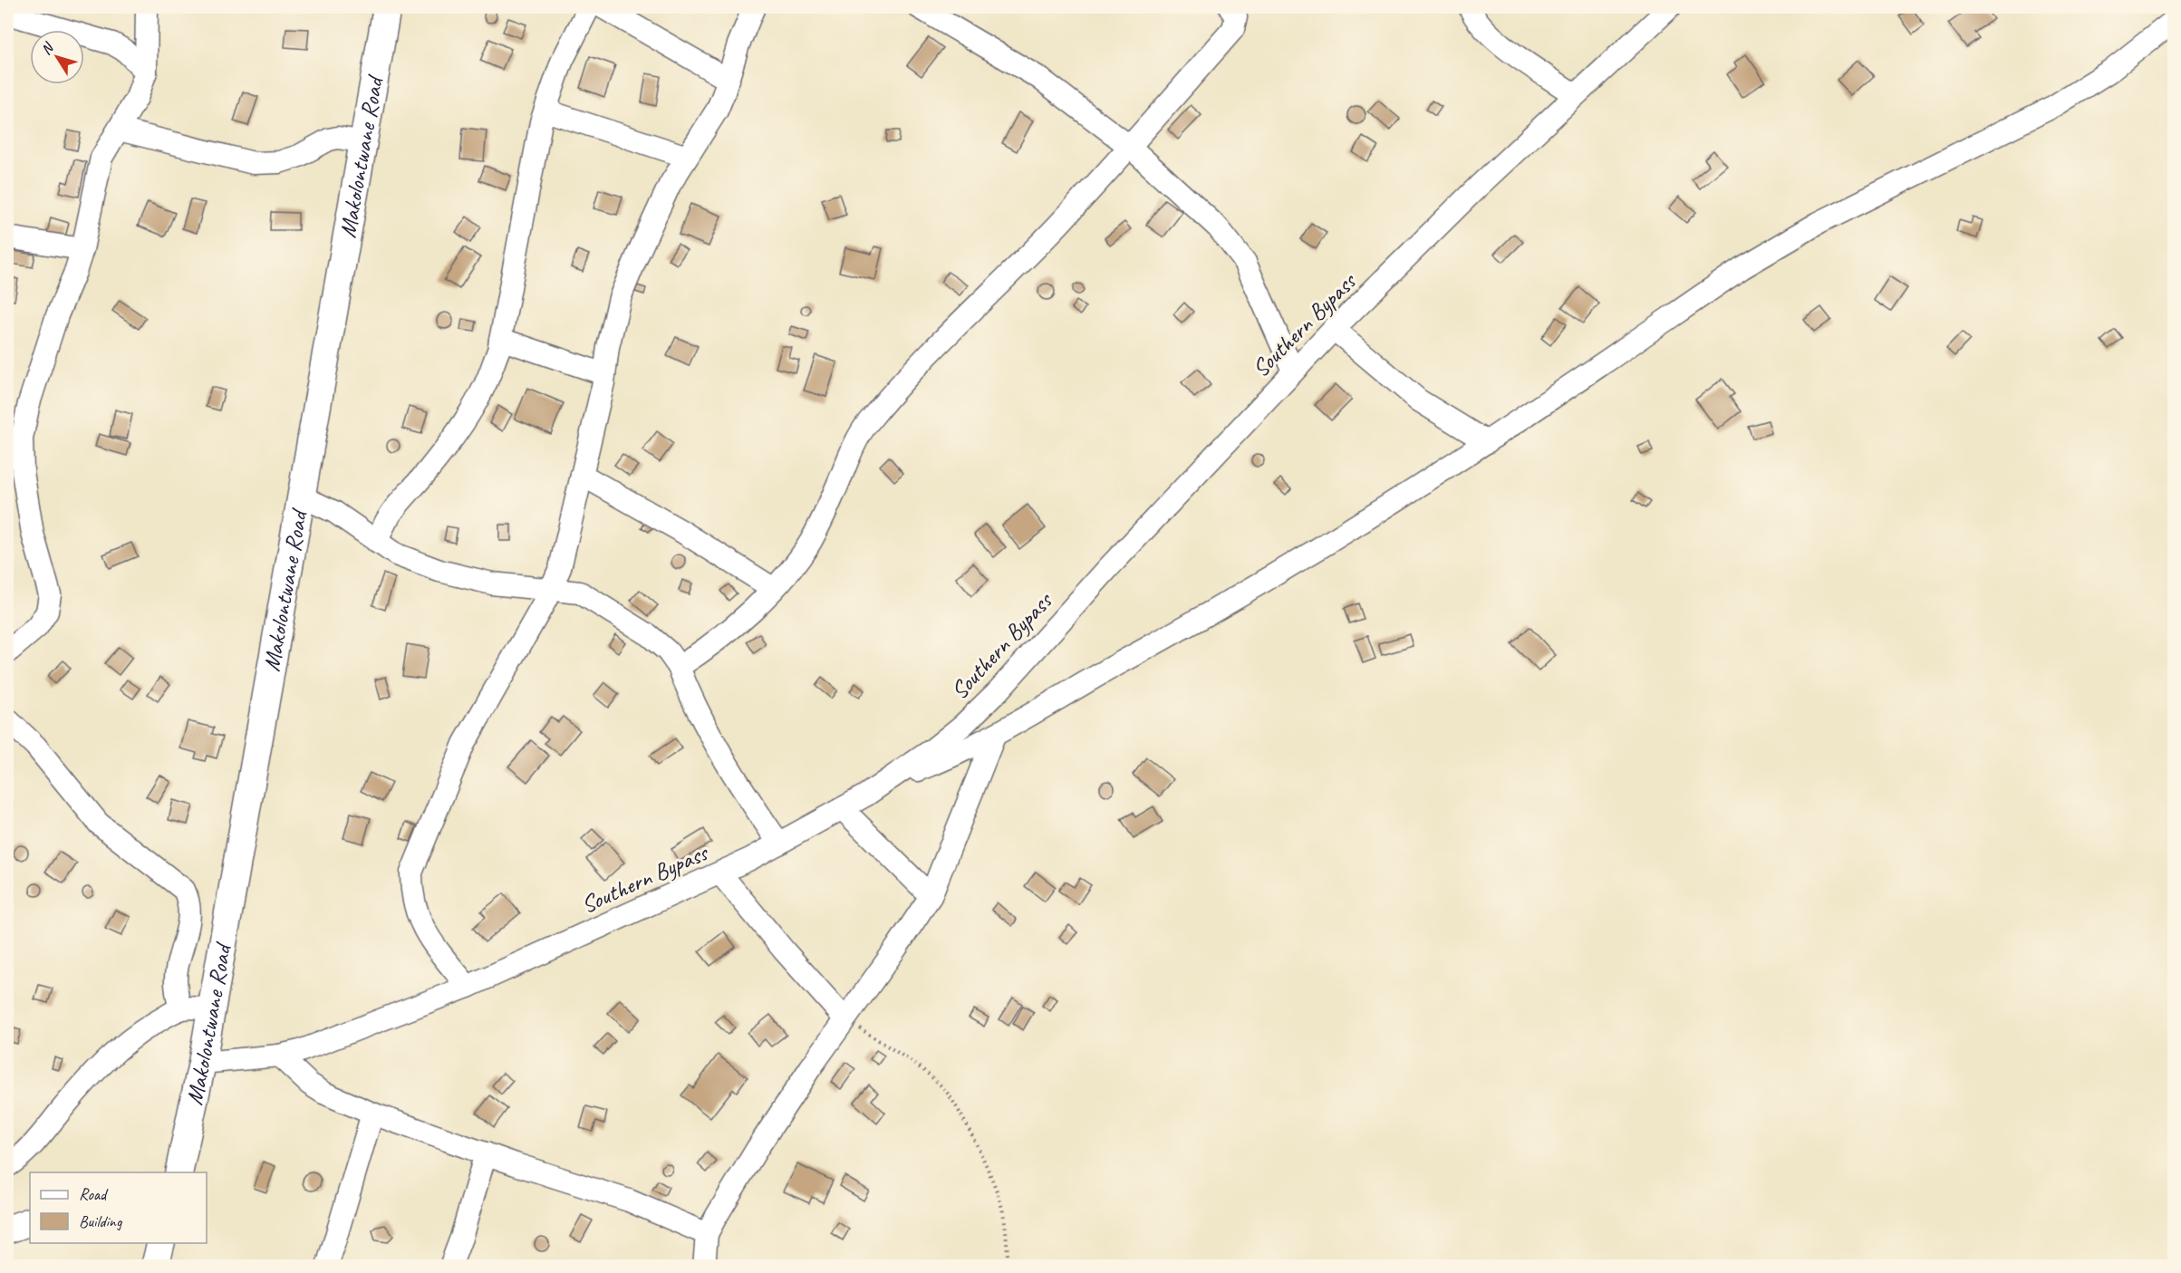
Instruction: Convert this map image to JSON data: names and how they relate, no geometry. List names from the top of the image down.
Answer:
{
  "streets": {
    "main road": ["Makolontwane Road"],
    "street": ["Southern Bypass"]
  },
  "crossings": [
    ["Makolontwane Road", "Southern Bypass"]
  ],
  "legend": ["Road", "Building"],
  "north": "top left"
}
